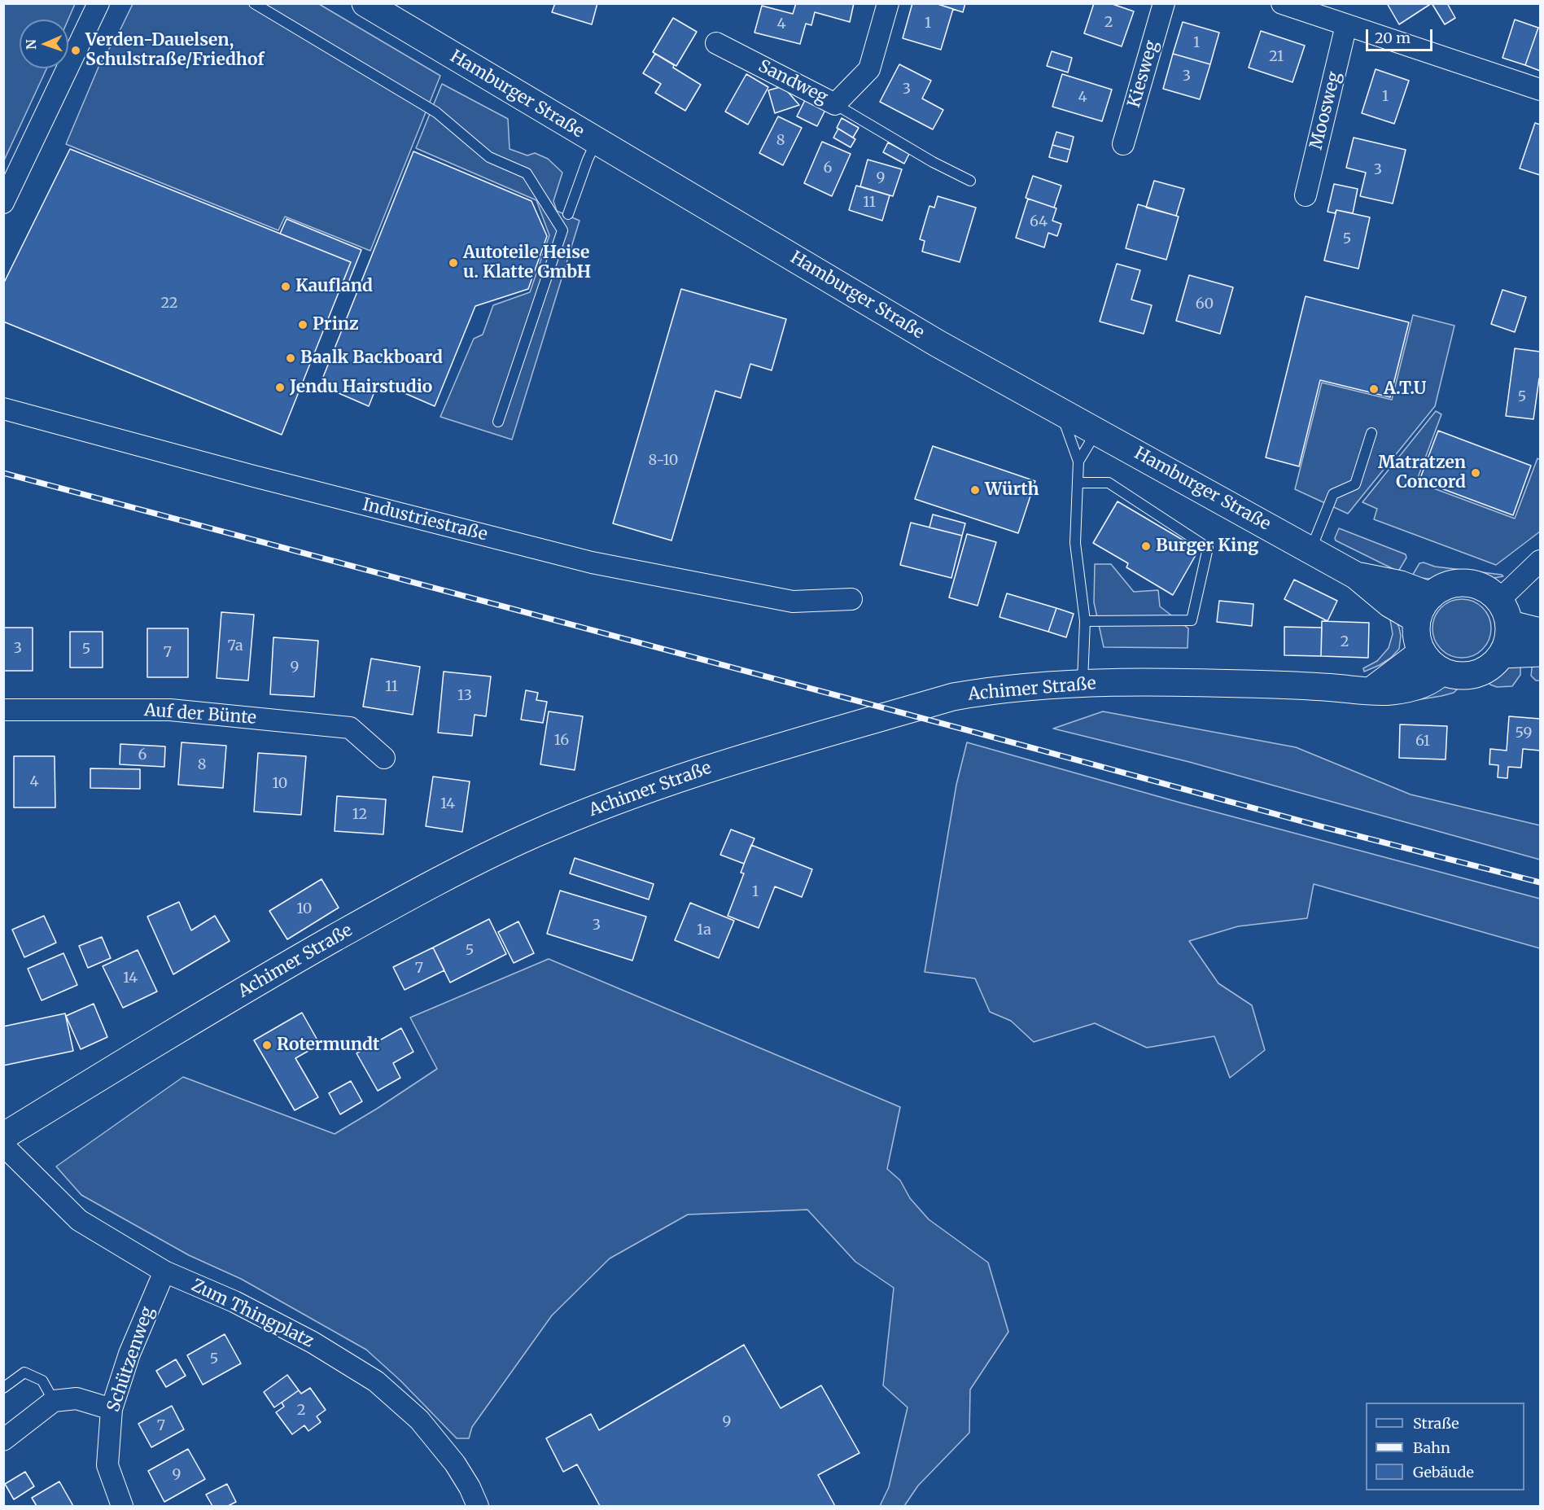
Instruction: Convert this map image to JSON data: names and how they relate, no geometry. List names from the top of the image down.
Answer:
{
  "streets": {
    "main road": ["Hamburger Straße", "Achimer Straße"],
    "street": [
      "Kiesweg",
      "Sandweg",
      "Moosweg",
      "Industriestraße",
      "Auf der Bünte",
      "Zum Thingplatz",
      "Schützenweg"
    ]
  },
  "crossings": [
    ["Hamburger Straße", "Achimer Straße"],
    ["Zum Thingplatz", "Schützenweg"]
  ],
  "places": [
    "Verden-Dauelsen, Schulstraße/Friedhof",
    "Autoteile Heise u. Klatte GmbH",
    "Kaufland",
    "Prinz",
    "Baalk Backboard",
    "Jendu Hairstudio",
    "A.T.U",
    "Matratzen Concord",
    "Würth",
    "Burger King",
    "Rotermundt"
  ],
  "house_numbers": [
    "2",
    "1",
    "4",
    "1",
    "21",
    "3",
    "3",
    "1",
    "4",
    "8",
    "6",
    "3",
    "9",
    "11",
    "64",
    "5",
    "22",
    "60",
    "5",
    "8-10",
    "2",
    "7a",
    "3",
    "5",
    "7",
    "9",
    "11",
    "13",
    "59",
    "16",
    "61",
    "6",
    "8",
    "4",
    "10",
    "14",
    "12",
    "1",
    "10",
    "3",
    "1a",
    "5",
    "7",
    "14",
    "5",
    "2",
    "9",
    "7",
    "9"
  ],
  "legend": ["Straße", "Bahn", "Gebäude"],
  "scale_bar": "20 m",
  "north": "left"
}
